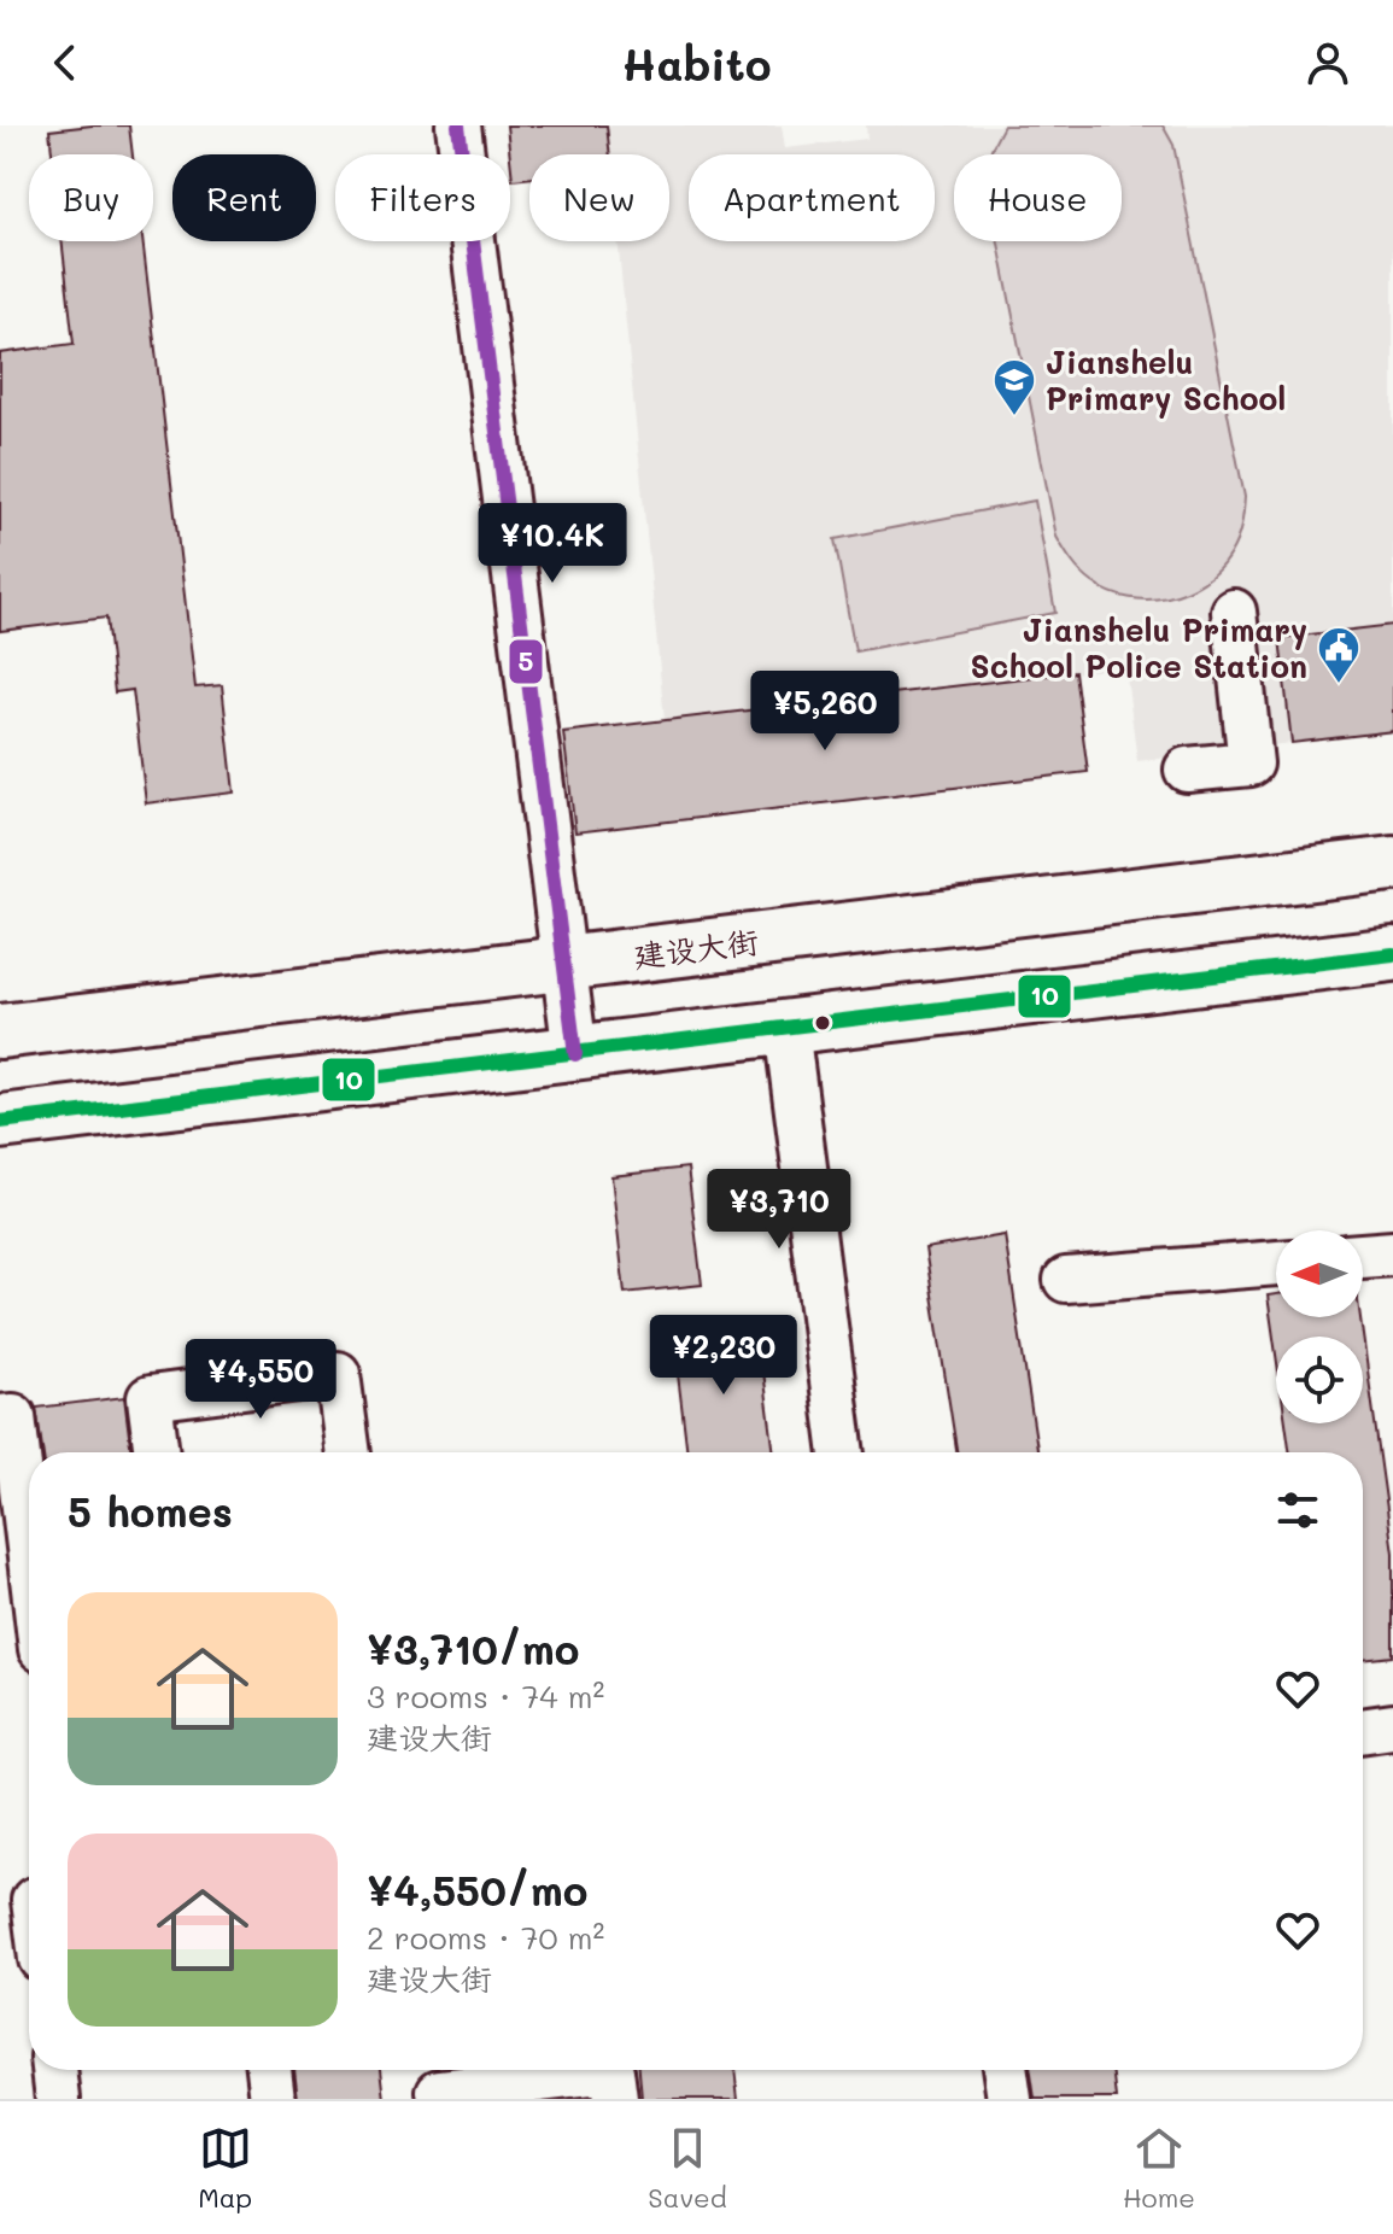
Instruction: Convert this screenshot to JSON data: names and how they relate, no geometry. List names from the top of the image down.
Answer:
{
  "streets": {
    "highway": ["建设大街"]
  },
  "places": {
    "school or university": ["Jianshelu Primary School"],
    "public building": ["Jianshelu Primary School Police Station"]
  },
  "lines": ["transit line 5", "transit line 10"],
  "north": "left",
  "page": {
    "header": "Habito",
    "chip": [
      "Buy",
      "Rent",
      "Filters",
      "New",
      "Apartment",
      "House"
    ],
    "price": [
      "¥10.4K",
      "¥5,260",
      "¥3,710",
      "¥2,230",
      "¥4,550"
    ],
    "heading": "5 homes",
    "list": [
      {
        "name": "¥3,710/mo",
        "note": "3 rooms · 74 m² · 建设大街"
      },
      {
        "name": "¥4,550/mo",
        "note": "2 rooms · 70 m² · 建设大街"
      }
    ],
    "tabs": ["Map", "Saved", "Home"]
  }
}
